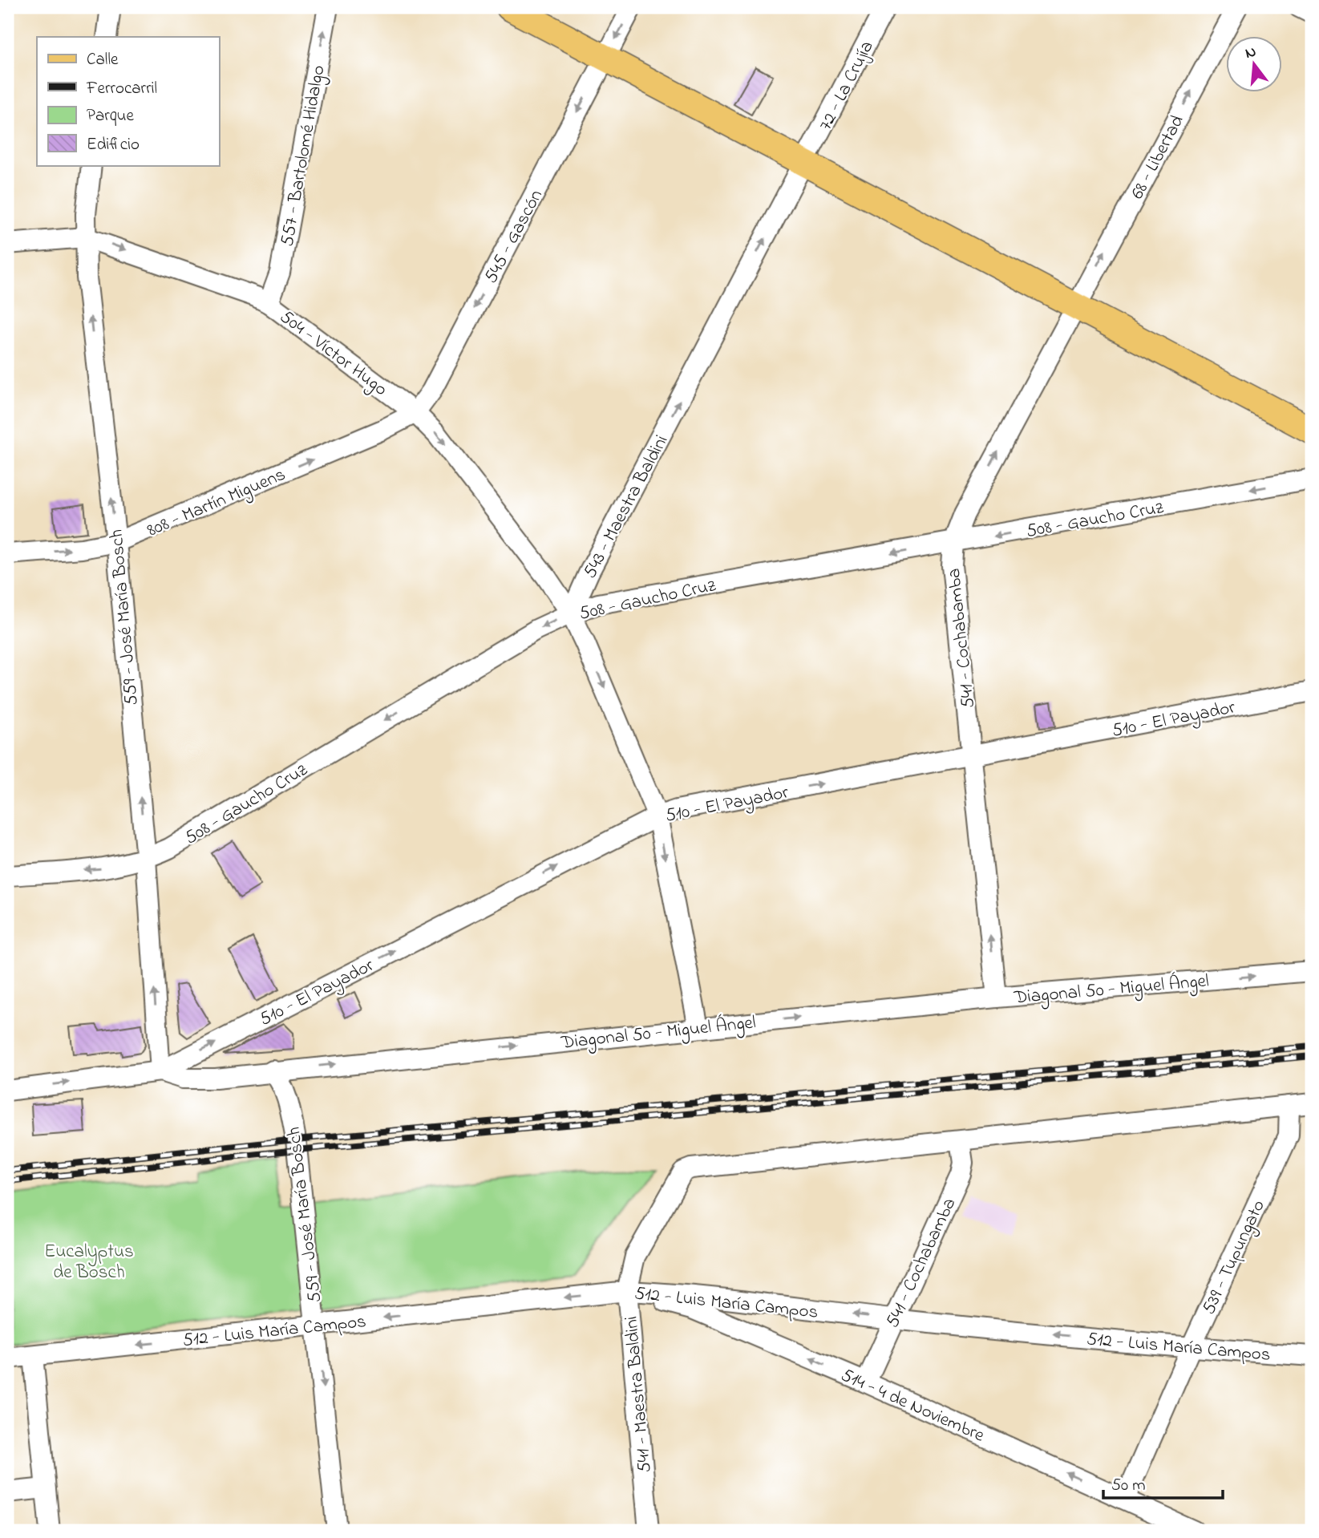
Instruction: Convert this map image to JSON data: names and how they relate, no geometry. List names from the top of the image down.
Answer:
{
  "streets": {
    "street": [
      "72 - La Crujía",
      "557 - Bartolomé Hidalgo",
      "68 - Libertad",
      "545 - Gascón",
      "504 - Víctor Hugo",
      "808 - Martín Miguens",
      "543 - Maestra Baldini",
      "508 - Gaucho Cruz",
      "559 - José María Bosch",
      "541 - Cochabamba",
      "510 - El Payador",
      "Diagonal 50 - Miguel Ángel",
      "539 - Tupungato",
      "512 - Luis María Campos",
      "541 - Maestra Baldini",
      "514 - 4 de Noviembre"
    ]
  },
  "crossings": [
    ["72 - La Crujía", "543 - Maestra Baldini"],
    ["557 - Bartolomé Hidalgo", "504 - Víctor Hugo"],
    ["68 - Libertad", "541 - Cochabamba"],
    ["545 - Gascón", "504 - Víctor Hugo"],
    ["545 - Gascón", "808 - Martín Miguens"],
    ["504 - Víctor Hugo", "808 - Martín Miguens"],
    ["504 - Víctor Hugo", "543 - Maestra Baldini"],
    ["504 - Víctor Hugo", "508 - Gaucho Cruz"],
    ["504 - Víctor Hugo", "559 - José María Bosch"],
    ["808 - Martín Miguens", "559 - José María Bosch"],
    ["543 - Maestra Baldini", "508 - Gaucho Cruz"],
    ["508 - Gaucho Cruz", "559 - José María Bosch"],
    ["508 - Gaucho Cruz", "541 - Cochabamba"],
    ["559 - José María Bosch", "510 - El Payador"],
    ["559 - José María Bosch", "Diagonal 50 - Miguel Ángel"],
    ["559 - José María Bosch", "512 - Luis María Campos"],
    ["541 - Cochabamba", "510 - El Payador"],
    ["541 - Cochabamba", "Diagonal 50 - Miguel Ángel"],
    ["541 - Cochabamba", "512 - Luis María Campos"],
    ["541 - Cochabamba", "541 - Maestra Baldini"],
    ["541 - Cochabamba", "514 - 4 de Noviembre"],
    ["510 - El Payador", "Diagonal 50 - Miguel Ángel"],
    ["539 - Tupungato", "512 - Luis María Campos"],
    ["539 - Tupungato", "514 - 4 de Noviembre"],
    ["512 - Luis María Campos", "541 - Maestra Baldini"],
    ["512 - Luis María Campos", "514 - 4 de Noviembre"],
    ["541 - Maestra Baldini", "514 - 4 de Noviembre"]
  ],
  "one_way": [
    "557 - Bartolomé Hidalgo",
    "68 - Libertad",
    "545 - Gascón",
    "504 - Víctor Hugo",
    "808 - Martín Miguens",
    "543 - Maestra Baldini",
    "508 - Gaucho Cruz",
    "541 - Cochabamba",
    "510 - El Payador",
    "Diagonal 50 - Miguel Ángel",
    "512 - Luis María Campos",
    "514 - 4 de Noviembre"
  ],
  "parks": ["Eucalyptus de Bosch"],
  "legend": [
    "Calle",
    "Ferrocarril",
    "Parque",
    "Edificio"
  ],
  "scale_bar": "50 m",
  "north": "top"
}
